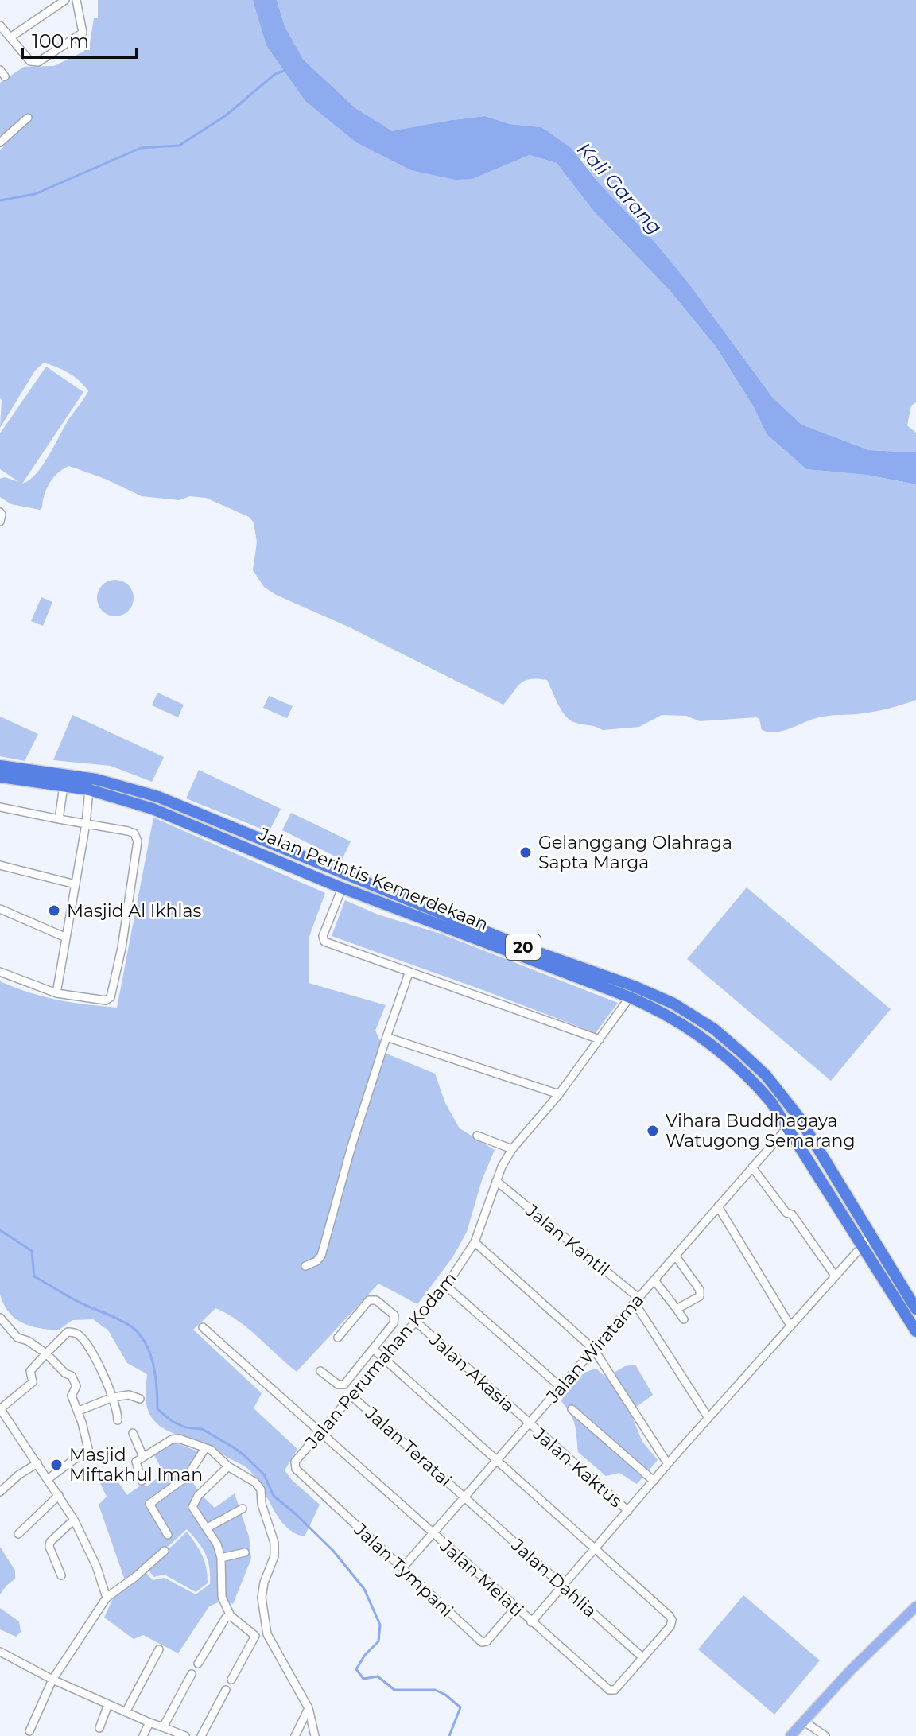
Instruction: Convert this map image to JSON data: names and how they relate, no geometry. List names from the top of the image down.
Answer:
{
  "streets": {
    "highway": ["Jalan Perintis Kemerdekaan", "20"],
    "street": [
      "Jalan Kantil",
      "Jalan Wiratama",
      "Jalan Perumahan Kodam",
      "Jalan Akasia",
      "Jalan Teratai",
      "Jalan Kaktus",
      "Jalan Tympani",
      "Jalan Melati",
      "Jalan Dahlia"
    ]
  },
  "crossings": [
    ["Jalan Perintis Kemerdekaan", "Jalan Wiratama"],
    ["Jalan Perintis Kemerdekaan", "Jalan Perumahan Kodam"],
    ["Jalan Kantil", "Jalan Wiratama"],
    ["Jalan Kantil", "Jalan Perumahan Kodam"],
    ["Jalan Wiratama", "Jalan Akasia"],
    ["Jalan Wiratama", "Jalan Teratai"],
    ["Jalan Wiratama", "Jalan Kaktus"],
    ["Jalan Wiratama", "Jalan Tympani"],
    ["Jalan Wiratama", "Jalan Melati"],
    ["Jalan Wiratama", "Jalan Dahlia"],
    ["Jalan Perumahan Kodam", "Jalan Akasia"],
    ["Jalan Perumahan Kodam", "Jalan Teratai"],
    ["Jalan Perumahan Kodam", "Jalan Tympani"],
    ["Jalan Perumahan Kodam", "Jalan Melati"],
    ["Jalan Akasia", "Jalan Kaktus"],
    ["Jalan Teratai", "Jalan Dahlia"],
    ["Jalan Tympani", "Jalan Melati"],
    ["Jalan Melati", "Jalan Dahlia"]
  ],
  "water": ["Kali Garang"],
  "places": [
    "Gelanggang Olahraga Sapta Marga",
    "Masjid Al Ikhlas",
    "Vihara Buddhagaya Watugong Semarang",
    "Masjid Miftakhul Iman"
  ],
  "scale_bar": "100 m"
}
